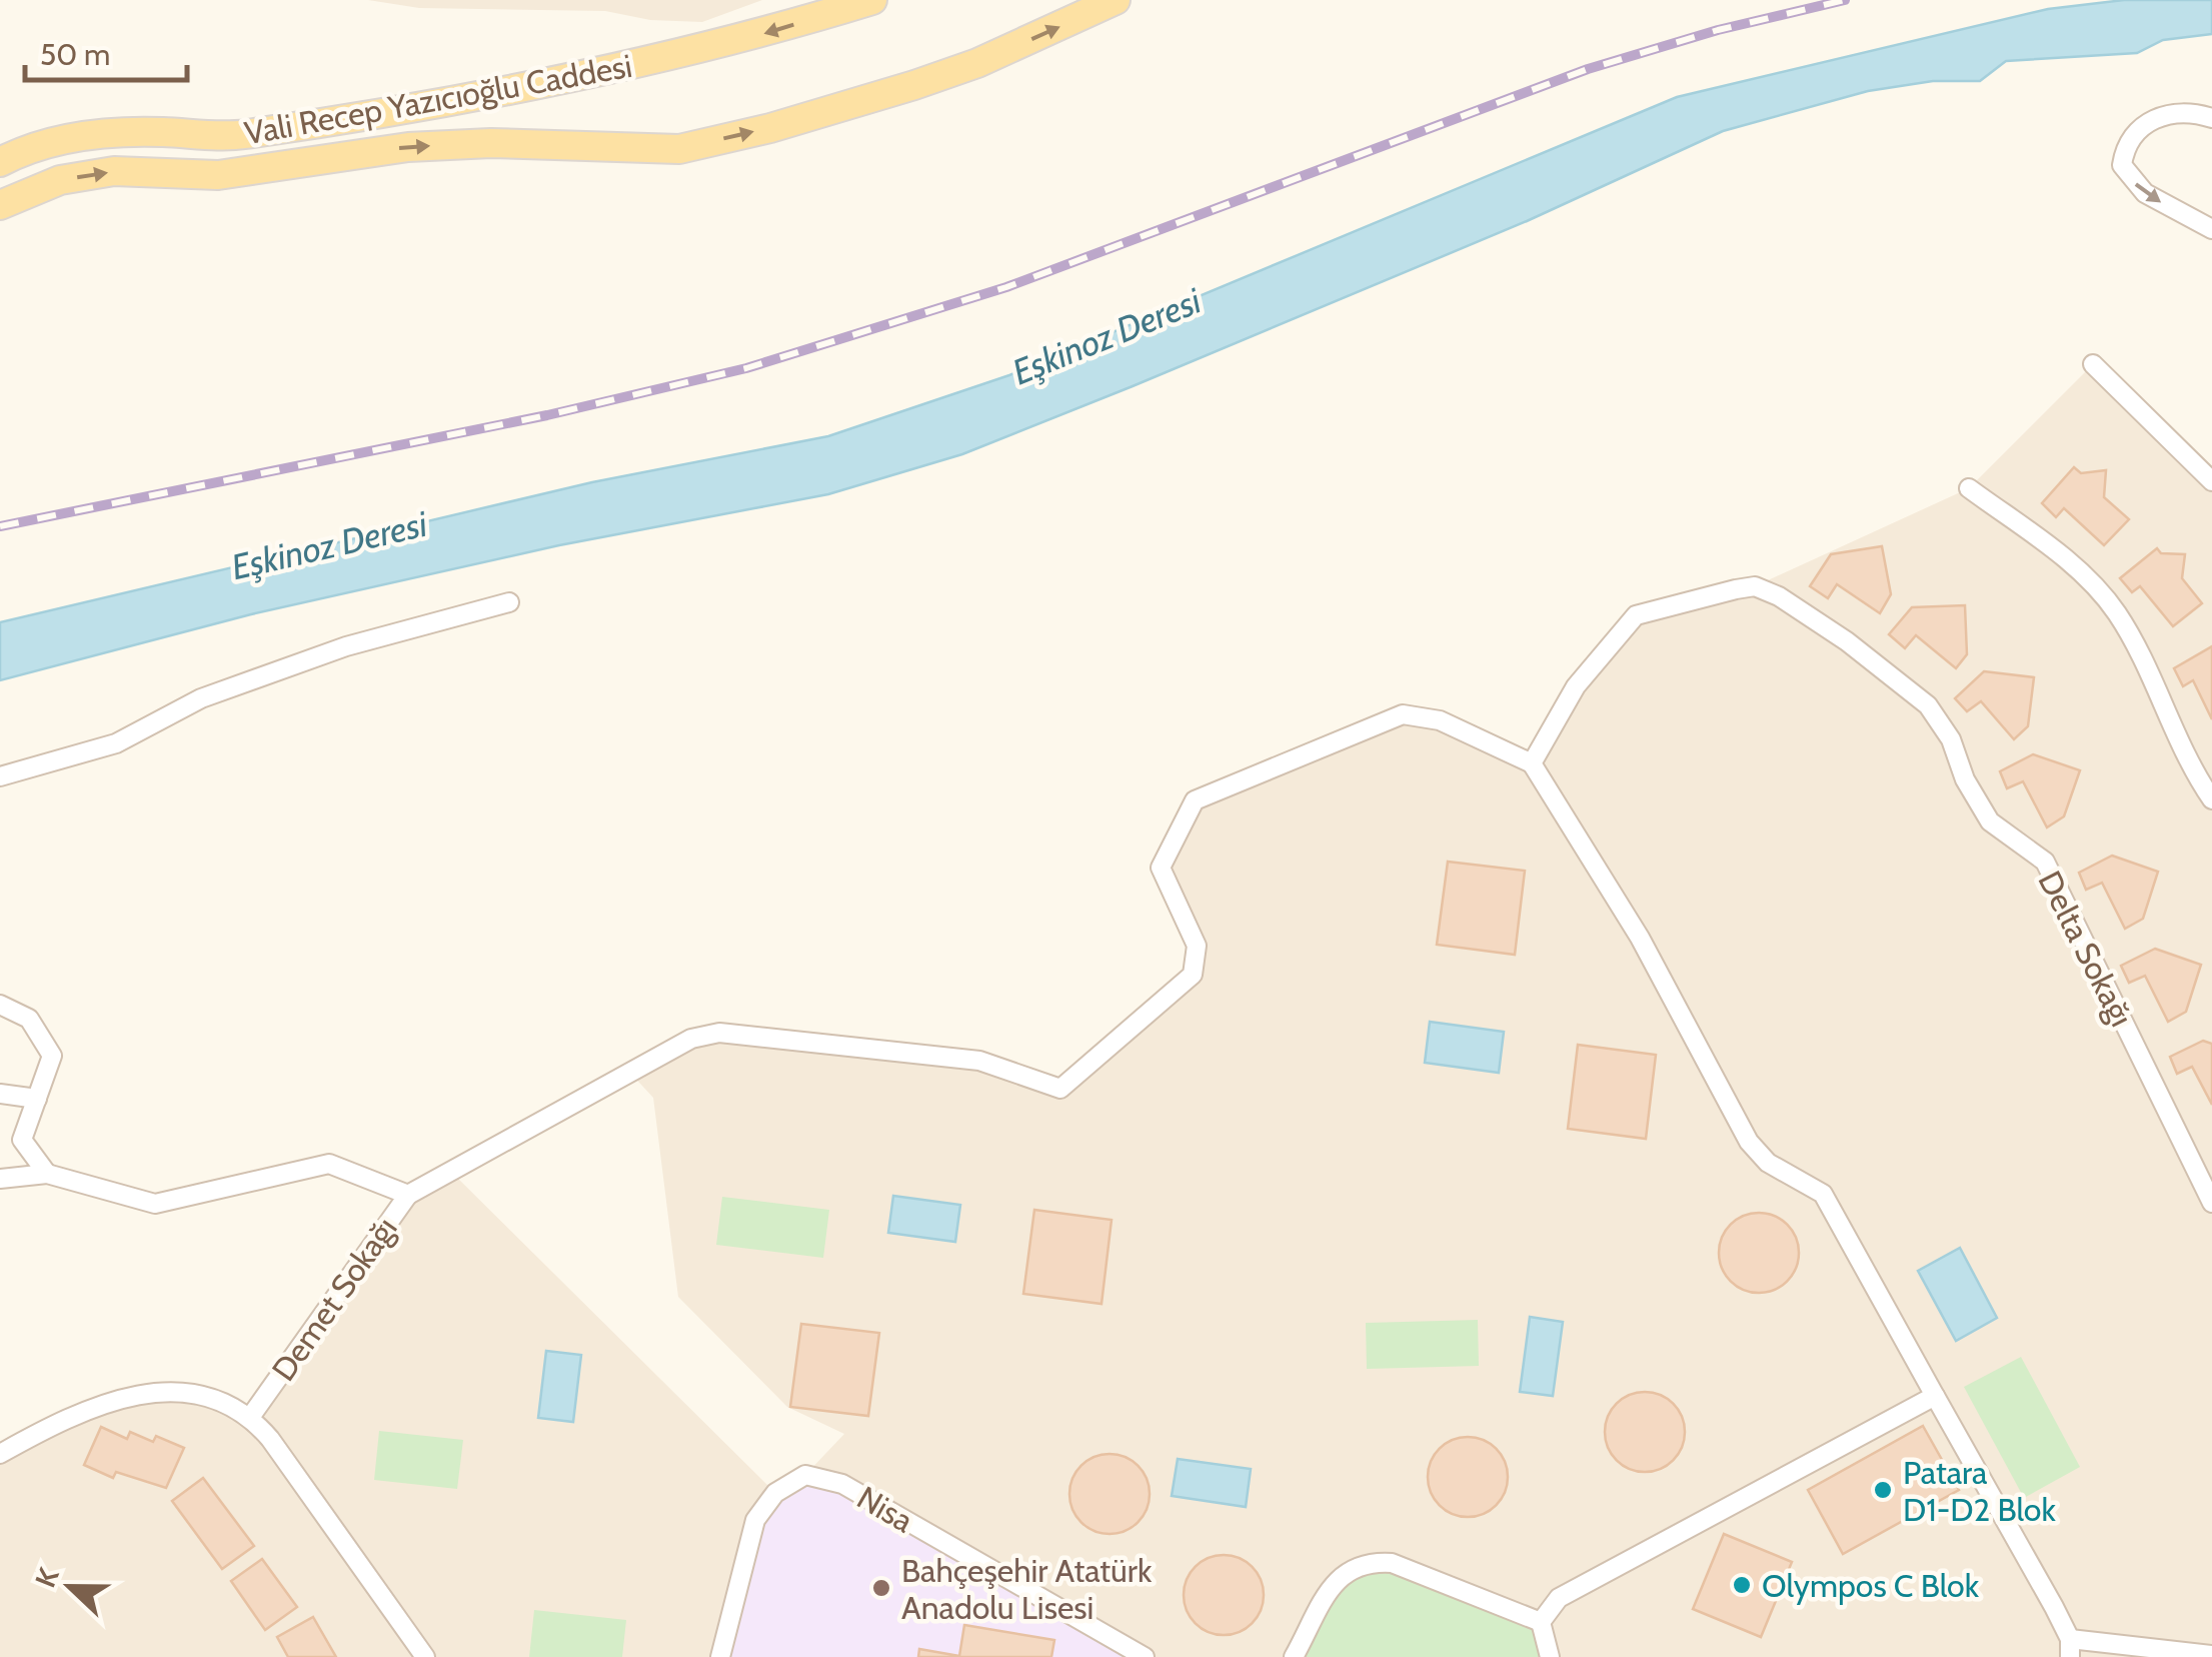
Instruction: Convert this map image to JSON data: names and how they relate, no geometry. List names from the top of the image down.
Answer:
{
  "streets": {
    "main road": ["Vali Recep Yazıcıoğlu Caddesi"],
    "street": ["Delta Sokağı", "Demet Sokağı", "Nisa"]
  },
  "water": ["Eşkinoz Deresi"],
  "places": ["Patara D1-D2 Blok", "Olympos C Blok", "Bahçeşehir Atatürk Anadolu Lisesi"],
  "scale_bar": "50 m",
  "north": "left"
}
